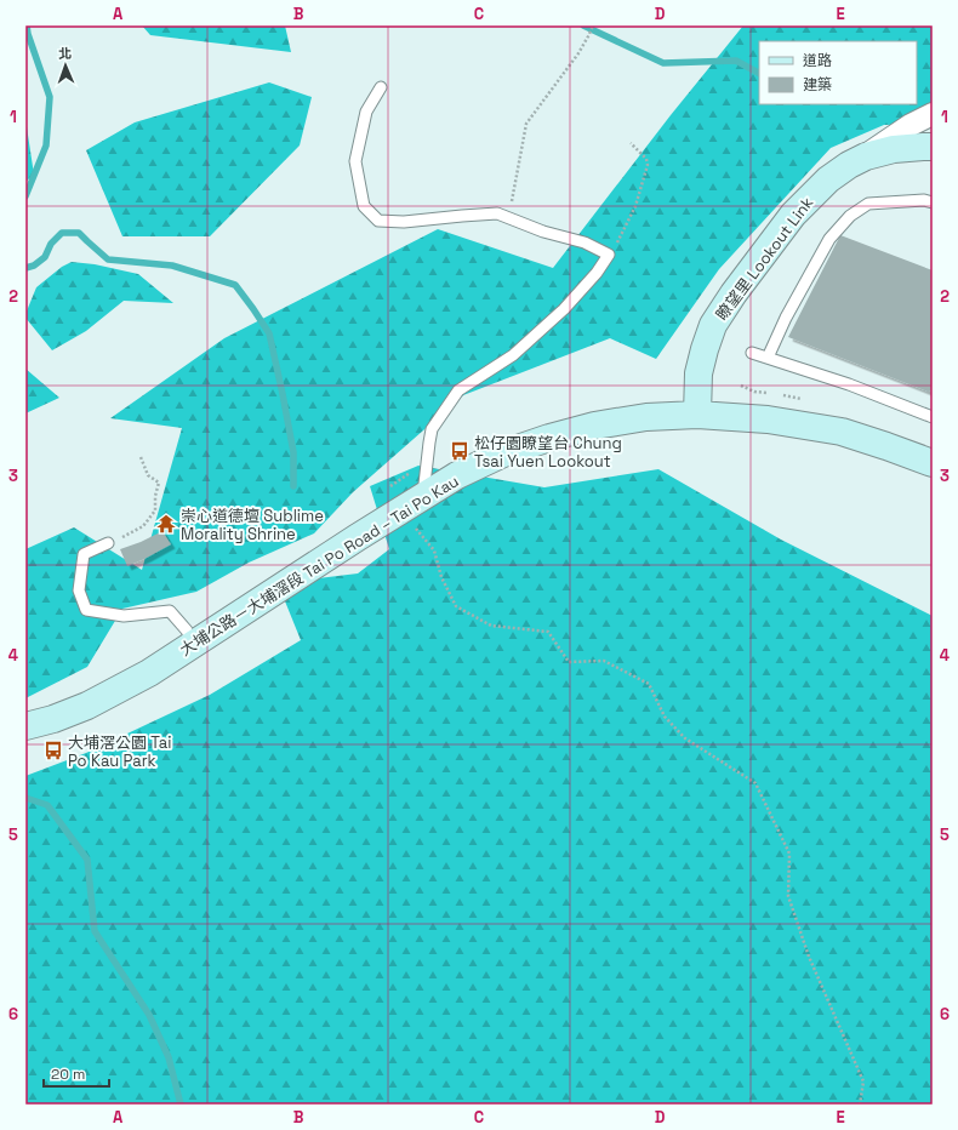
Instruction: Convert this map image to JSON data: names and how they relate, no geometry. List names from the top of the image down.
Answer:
{
  "streets": {
    "main road": ["瞭望里 Lookout Link", "大埔公路－大埔滘段 Tai Po Road – Tai Po Kau"]
  },
  "crossings": [
    ["瞭望里 Lookout Link", "大埔公路－大埔滘段 Tai Po Road – Tai Po Kau"]
  ],
  "places": {
    "bus stop": ["松仔園瞭望台 Chung Tsai Yuen Lookout", "大埔滘公園 Tai Po Kau Park"],
    "temple": ["崇心道德壇 Sublime Morality Shrine"]
  },
  "legend": ["道路", "建築"],
  "scale_bar": "20 m",
  "north": "top",
  "grid": {
    "columns": [
      "A",
      "B",
      "C",
      "D",
      "E"
    ],
    "rows": [
      "1",
      "2",
      "3",
      "4",
      "5",
      "6"
    ]
  }
}
